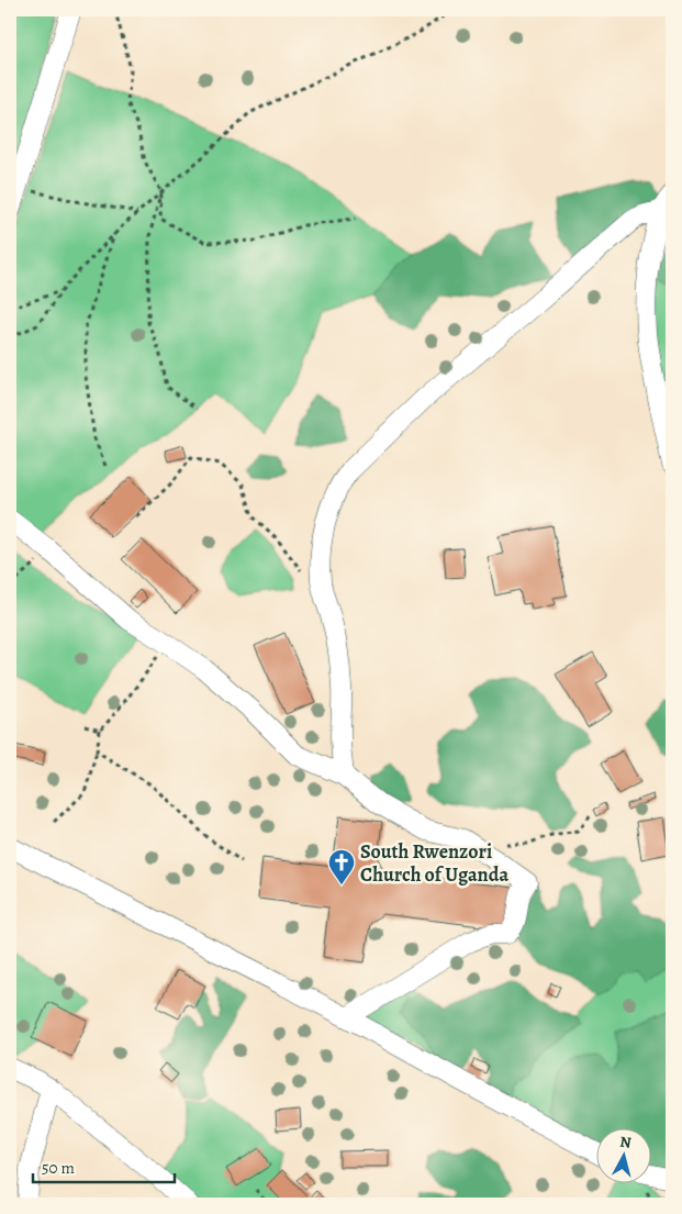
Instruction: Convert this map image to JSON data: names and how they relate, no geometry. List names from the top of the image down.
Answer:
{
  "places": {
    "church": ["South Rwenzori Church of Uganda"]
  },
  "scale_bar": "50 m",
  "north": "top"
}
